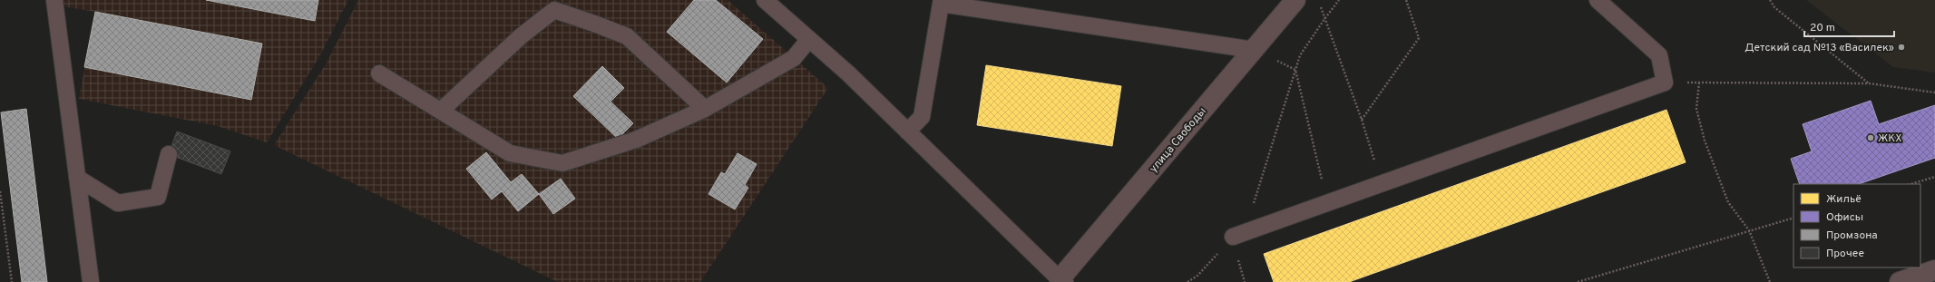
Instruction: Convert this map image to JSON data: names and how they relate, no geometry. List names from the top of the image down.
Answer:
{
  "streets": {
    "street": ["улица Свободы"]
  },
  "places": ["Детский сад №13 «Василек»", "ЖКХ"],
  "legend": [
    "Жильё",
    "Офисы",
    "Промзона",
    "Прочее"
  ],
  "scale_bar": "20 m"
}
